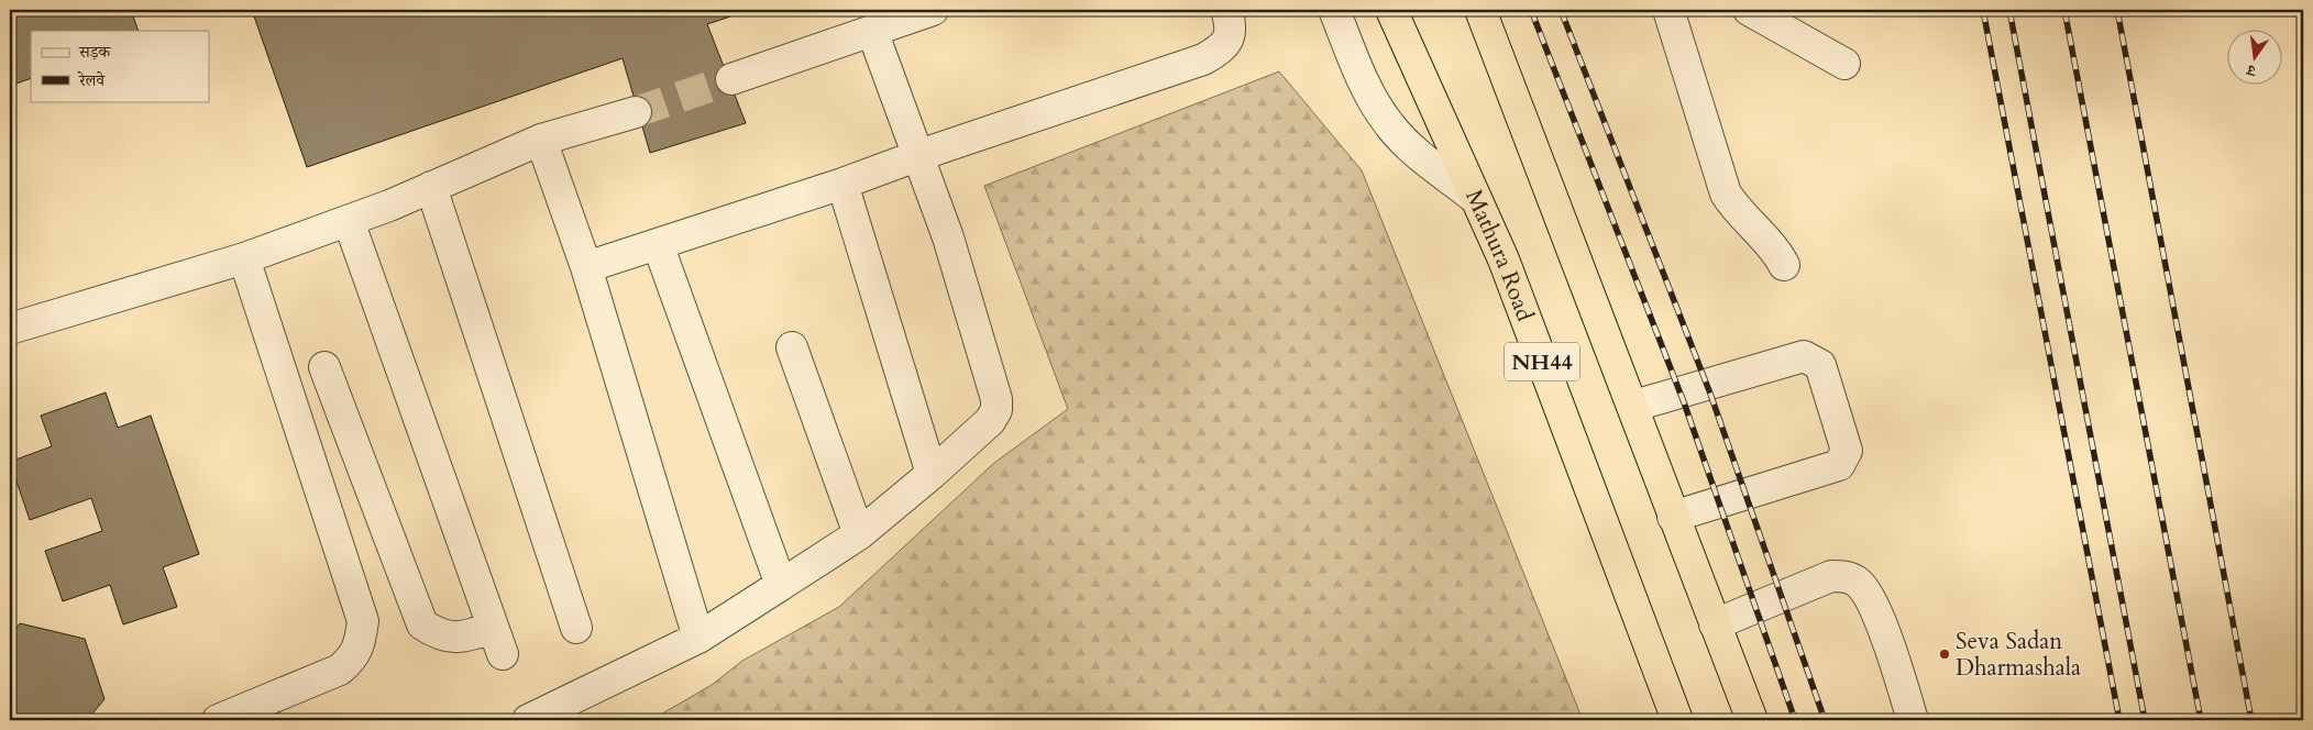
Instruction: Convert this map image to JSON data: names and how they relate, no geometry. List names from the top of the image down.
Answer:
{
  "streets": {
    "highway": ["Mathura Road", "NH44"]
  },
  "places": ["Seva Sadan Dharmashala"],
  "legend": ["सड़क", "रेलवे"],
  "north": "bottom"
}
